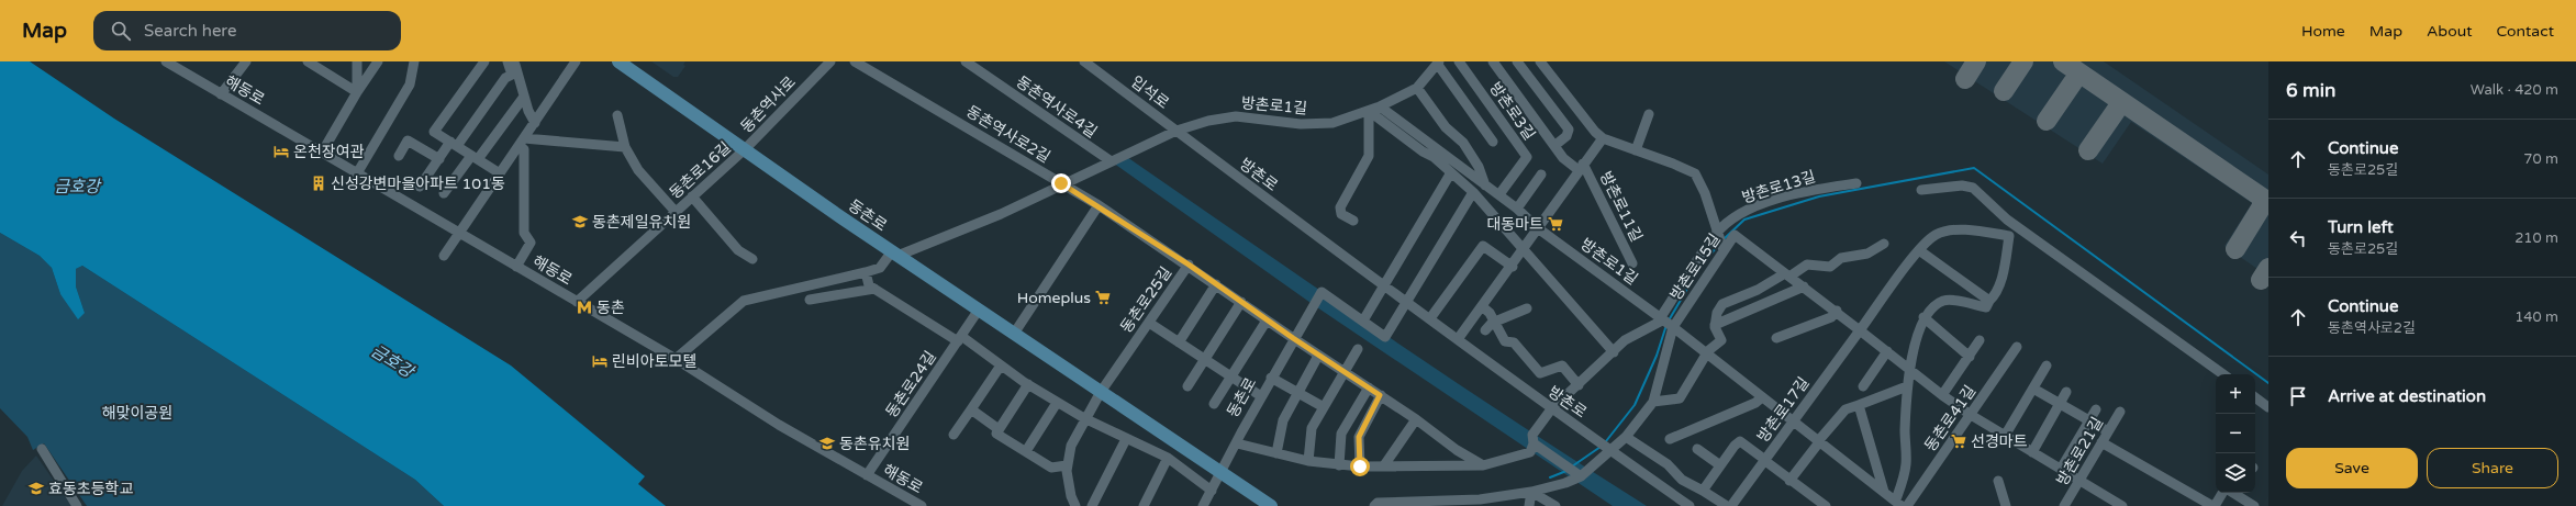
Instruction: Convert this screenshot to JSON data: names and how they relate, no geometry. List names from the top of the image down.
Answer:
{
  "streets": {
    "main road": ["동촌로"],
    "street": [
      "해동로",
      "입석로",
      "동촌역사로",
      "방촌로1길",
      "동촌역사로4길",
      "방촌로3길",
      "동촌역사로2길",
      "동촌로16길",
      "방촌로",
      "방촌로13길",
      "방촌로11길",
      "방촌로15길",
      "동촌로25길",
      "동촌로24길",
      "방촌로17길",
      "동촌로41길",
      "방촌로21길"
    ]
  },
  "crossings": [
    ["해동로", "동촌로16길"],
    ["해동로", "동촌로24길"],
    ["입석로", "방촌로1길"],
    ["입석로", "방촌로"],
    ["동촌역사로", "동촌로16길"],
    ["동촌역사로", "동촌로"],
    ["방촌로1길", "방촌로3길"],
    ["방촌로1길", "방촌로"],
    ["방촌로1길", "방촌로13길"],
    ["방촌로1길", "방촌로11길"],
    ["방촌로1길", "방촌로15길"],
    ["방촌로3길", "방촌로11길"],
    ["동촌역사로2길", "동촌로25길"],
    ["동촌로16길", "동촌로"],
    ["방촌로", "방촌로13길"],
    ["방촌로", "방촌로11길"],
    ["방촌로", "방촌로15길"],
    ["동촌로", "동촌로25길"],
    ["동촌로", "동촌로24길"],
    ["방촌로15길", "방촌로17길"],
    ["방촌로15길", "동촌로41길"],
    ["방촌로15길", "방촌로21길"]
  ],
  "water": ["금호강"],
  "parks": ["해맞이공원"],
  "places": {
    "hotel": ["온천장여관", "린비아토모텔"],
    "building": ["신성강변마을아파트 101동"],
    "school or university": ["동촌제일유치원", "동촌유치원", "효동초등학교"],
    "supermarket": ["대동마트", "Homeplus", "선경마트"],
    "metro station": ["동촌"]
  },
  "page": {
    "header": "Map",
    "search": "Search here",
    "nav": [
      "Home",
      "Map",
      "About",
      "Contact"
    ],
    "heading": ["6 min", "Walk · 420 m"],
    "list": [
      ["Continue", "동촌로25길", "70 m"],
      ["Turn left", "동촌로25길", "210 m"],
      ["Continue", "동촌역사로2길", "140 m"],
      "Arrive at destination"
    ],
    "map_buttons": ["+", "−"],
    "buttons": ["Save", "Share"]
  }
}
